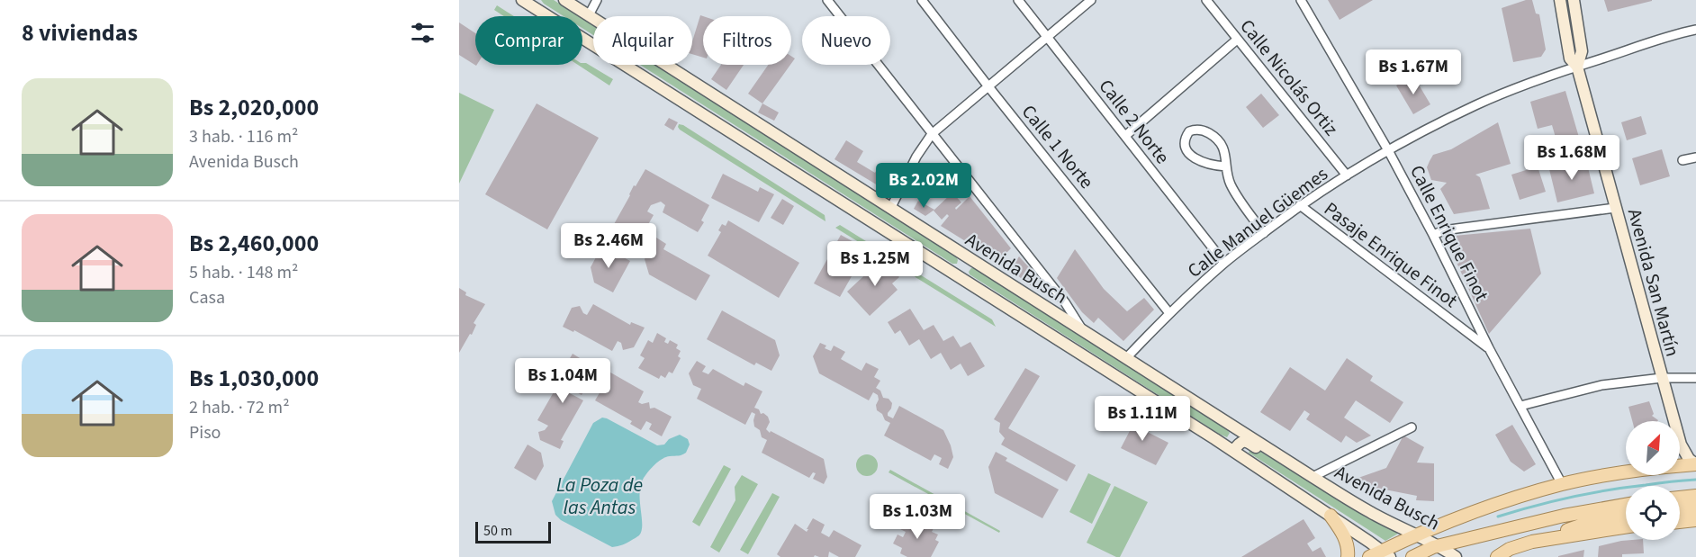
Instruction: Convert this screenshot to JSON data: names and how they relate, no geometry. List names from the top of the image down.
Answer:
{
  "streets": {
    "main road": ["Avenida Busch", "Avenida San Martín"],
    "street": [
      "Calle Nicolás Ortiz",
      "Calle 2 Norte",
      "Calle 1 Norte",
      "Calle Manuel Güemes",
      "Calle Enrique Finot",
      "Pasaje Enrique Finot"
    ]
  },
  "crossings": [
    ["Calle Nicolás Ortiz", "Calle Manuel Güemes"],
    ["Calle 2 Norte", "Calle Manuel Güemes"],
    ["Calle 1 Norte", "Calle Manuel Güemes"],
    ["Calle Manuel Güemes", "Calle Enrique Finot"],
    ["Calle Manuel Güemes", "Pasaje Enrique Finot"],
    ["Calle Manuel Güemes", "Avenida Busch"],
    ["Calle Manuel Güemes", "Avenida San Martín"],
    ["Calle Enrique Finot", "Pasaje Enrique Finot"]
  ],
  "water": ["La Poza de las Antas"],
  "scale_bar": "50 m",
  "north": "top right",
  "page": {
    "heading": "8 viviendas",
    "chip": [
      "Comprar",
      "Alquilar",
      "Filtros",
      "Nuevo"
    ],
    "price": [
      "Bs 1.67M",
      "Bs 1.68M",
      "Bs 2.02M",
      "Bs 2.46M",
      "Bs 1.25M",
      "Bs 1.04M",
      "Bs 1.11M",
      "Bs 1.03M"
    ],
    "list": [
      {
        "name": "Bs 2,020,000",
        "note": "3 hab. · 116 m² · Avenida Busch"
      },
      {
        "name": "Bs 2,460,000",
        "note": "5 hab. · 148 m² · Casa"
      },
      {
        "name": "Bs 1,030,000",
        "note": "2 hab. · 72 m² · Piso"
      }
    ],
    "scale": "50 m"
  }
}
